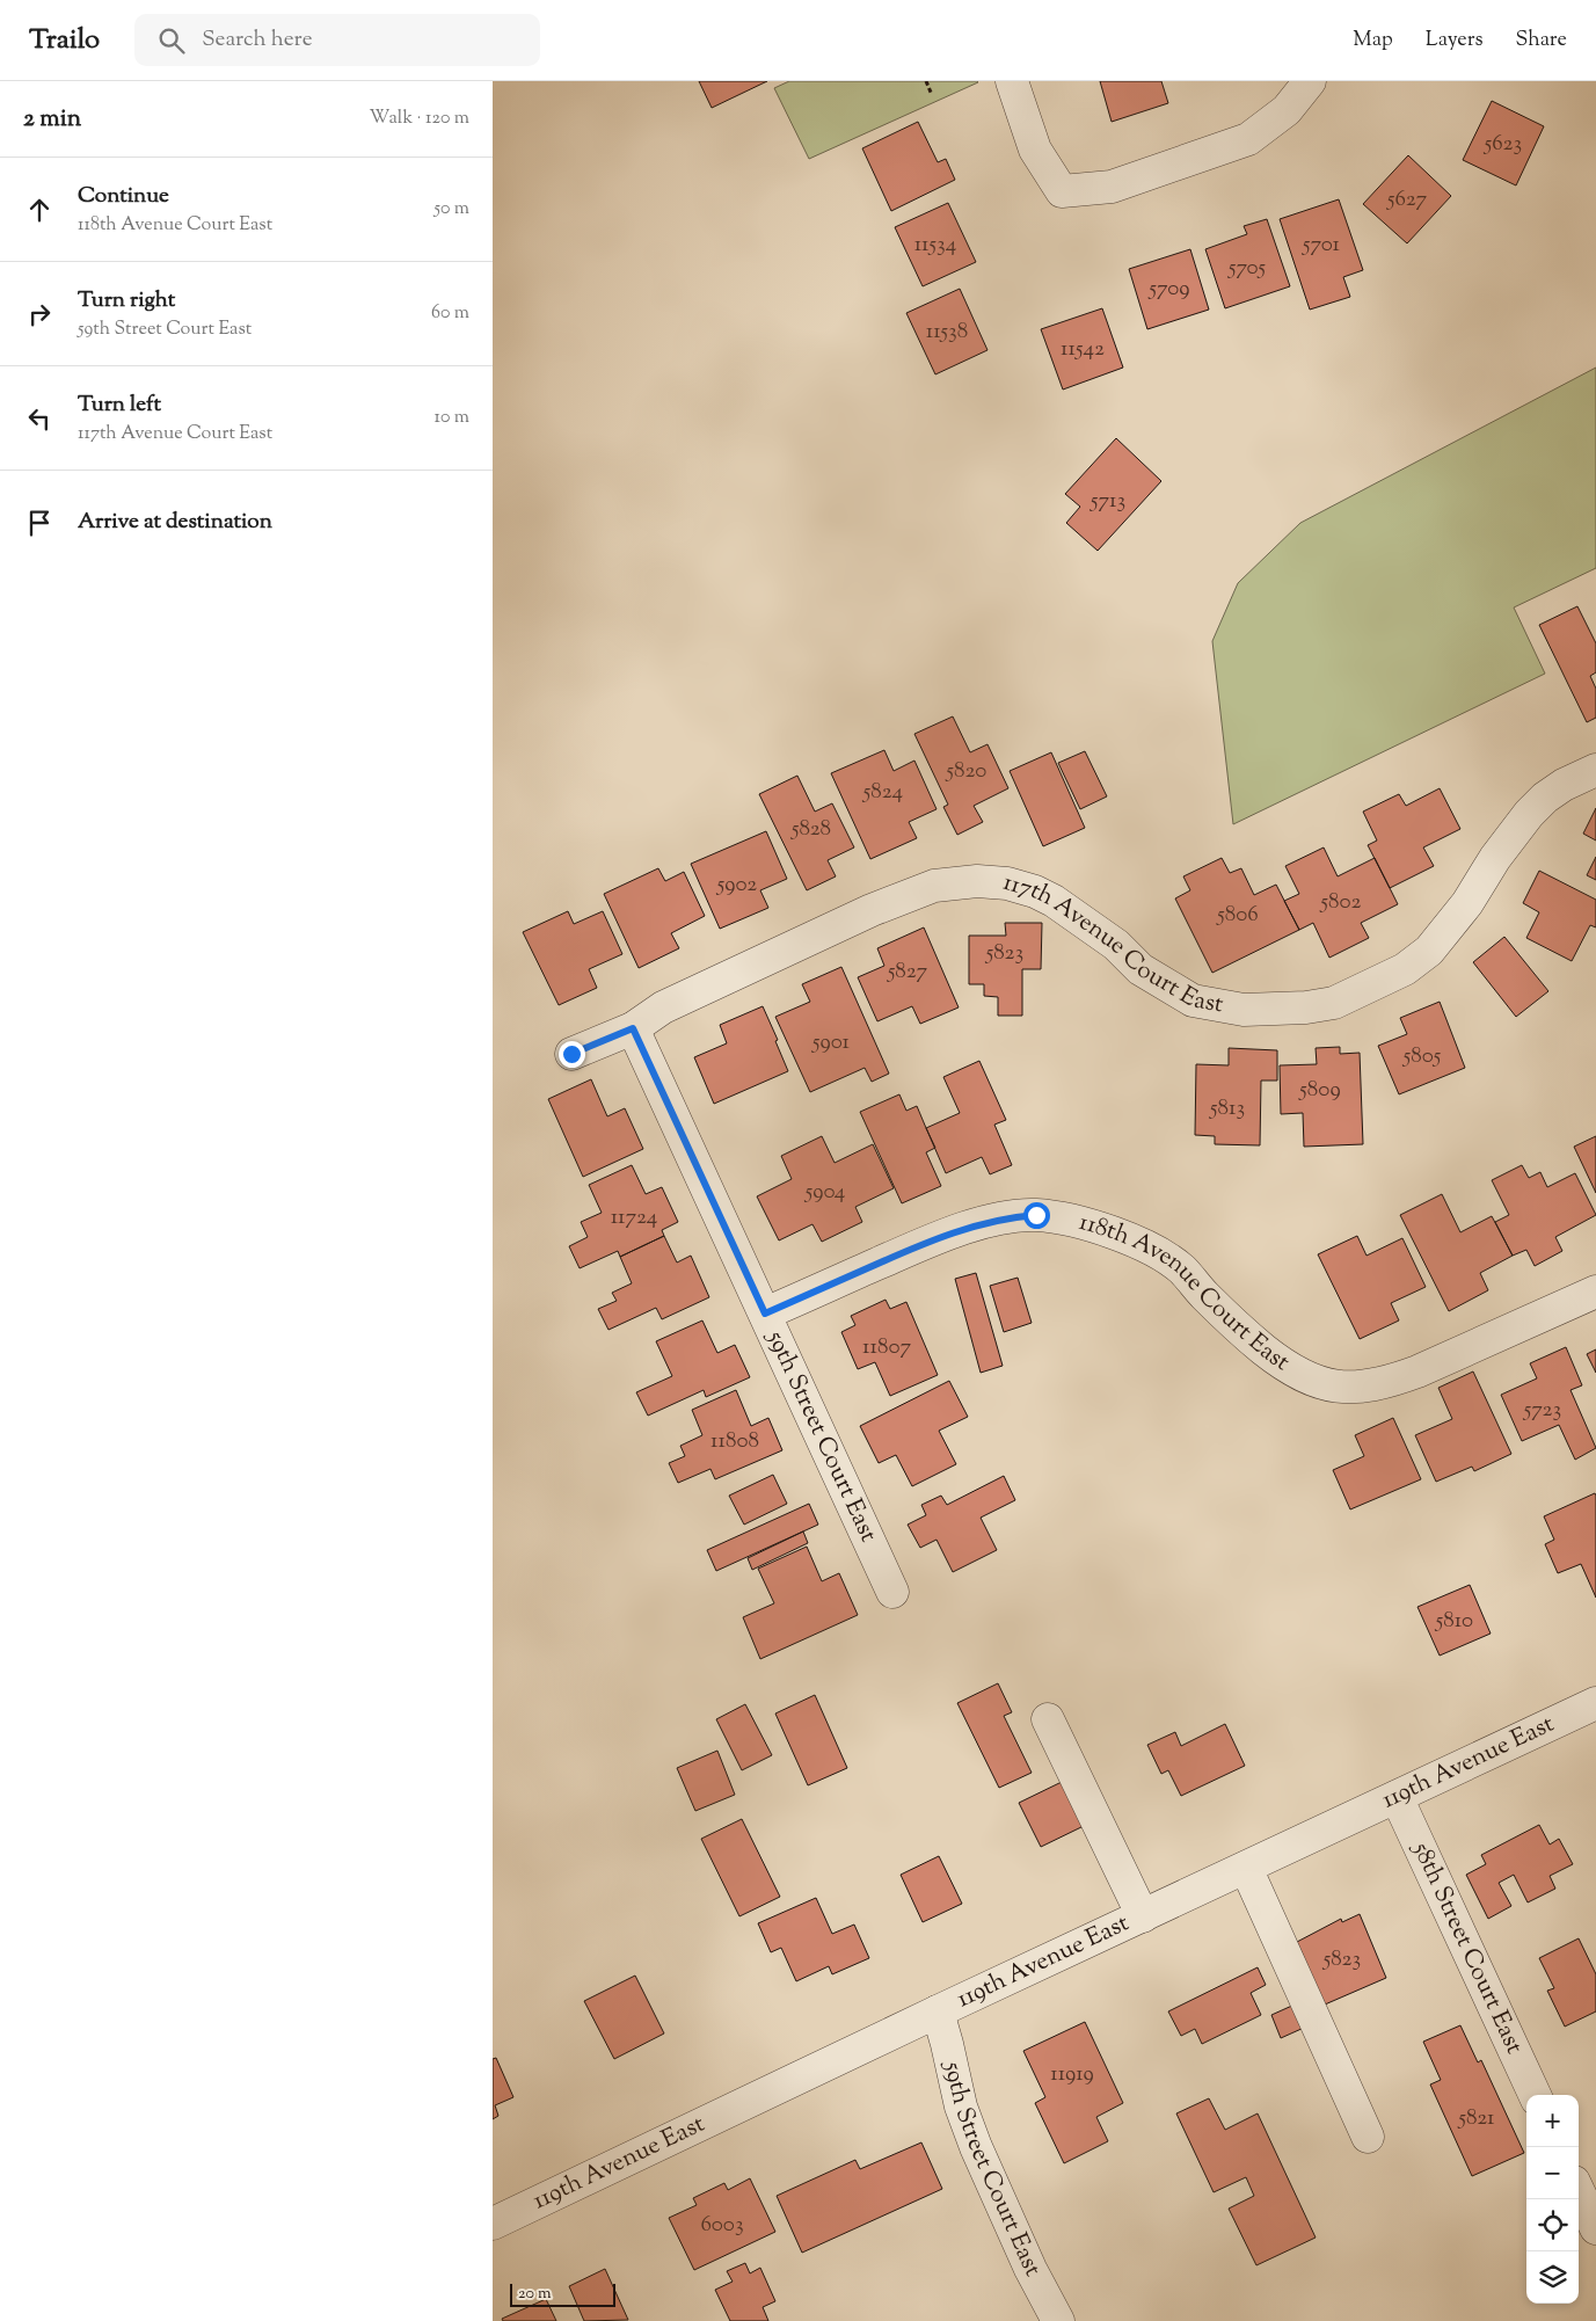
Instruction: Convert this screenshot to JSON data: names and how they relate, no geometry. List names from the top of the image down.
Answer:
{
  "streets": {
    "street": [
      "117th Avenue Court East",
      "118th Avenue Court East",
      "59th Street Court East",
      "119th Avenue East",
      "58th Street Court East"
    ]
  },
  "crossings": [
    ["117th Avenue Court East", "59th Street Court East"],
    ["118th Avenue Court East", "59th Street Court East"],
    ["59th Street Court East", "119th Avenue East"],
    ["119th Avenue East", "58th Street Court East"]
  ],
  "house_numbers": [
    "5623",
    "5627",
    "11534",
    "5701",
    "5705",
    "5709",
    "11538",
    "11542",
    "5713",
    "5820",
    "5824",
    "5828",
    "5902",
    "5802",
    "5806",
    "5823",
    "5827",
    "5901",
    "5805",
    "5809",
    "5813",
    "5904",
    "11724",
    "11807",
    "5723",
    "11808",
    "5810",
    "5823",
    "11919",
    "5821",
    "6003"
  ],
  "scale_bar": "20 m",
  "page": {
    "header": "Trailo",
    "search": "Search here",
    "nav": ["Map", "Layers", "Share"],
    "heading": ["2 min", "Walk · 120 m"],
    "list": [
      ["Continue", "118th Avenue Court East", "50 m"],
      ["Turn right", "59th Street Court East", "60 m"],
      ["Turn left", "117th Avenue Court East", "10 m"],
      "Arrive at destination"
    ],
    "map_buttons": ["+", "−"],
    "scale": "20 m"
  }
}
